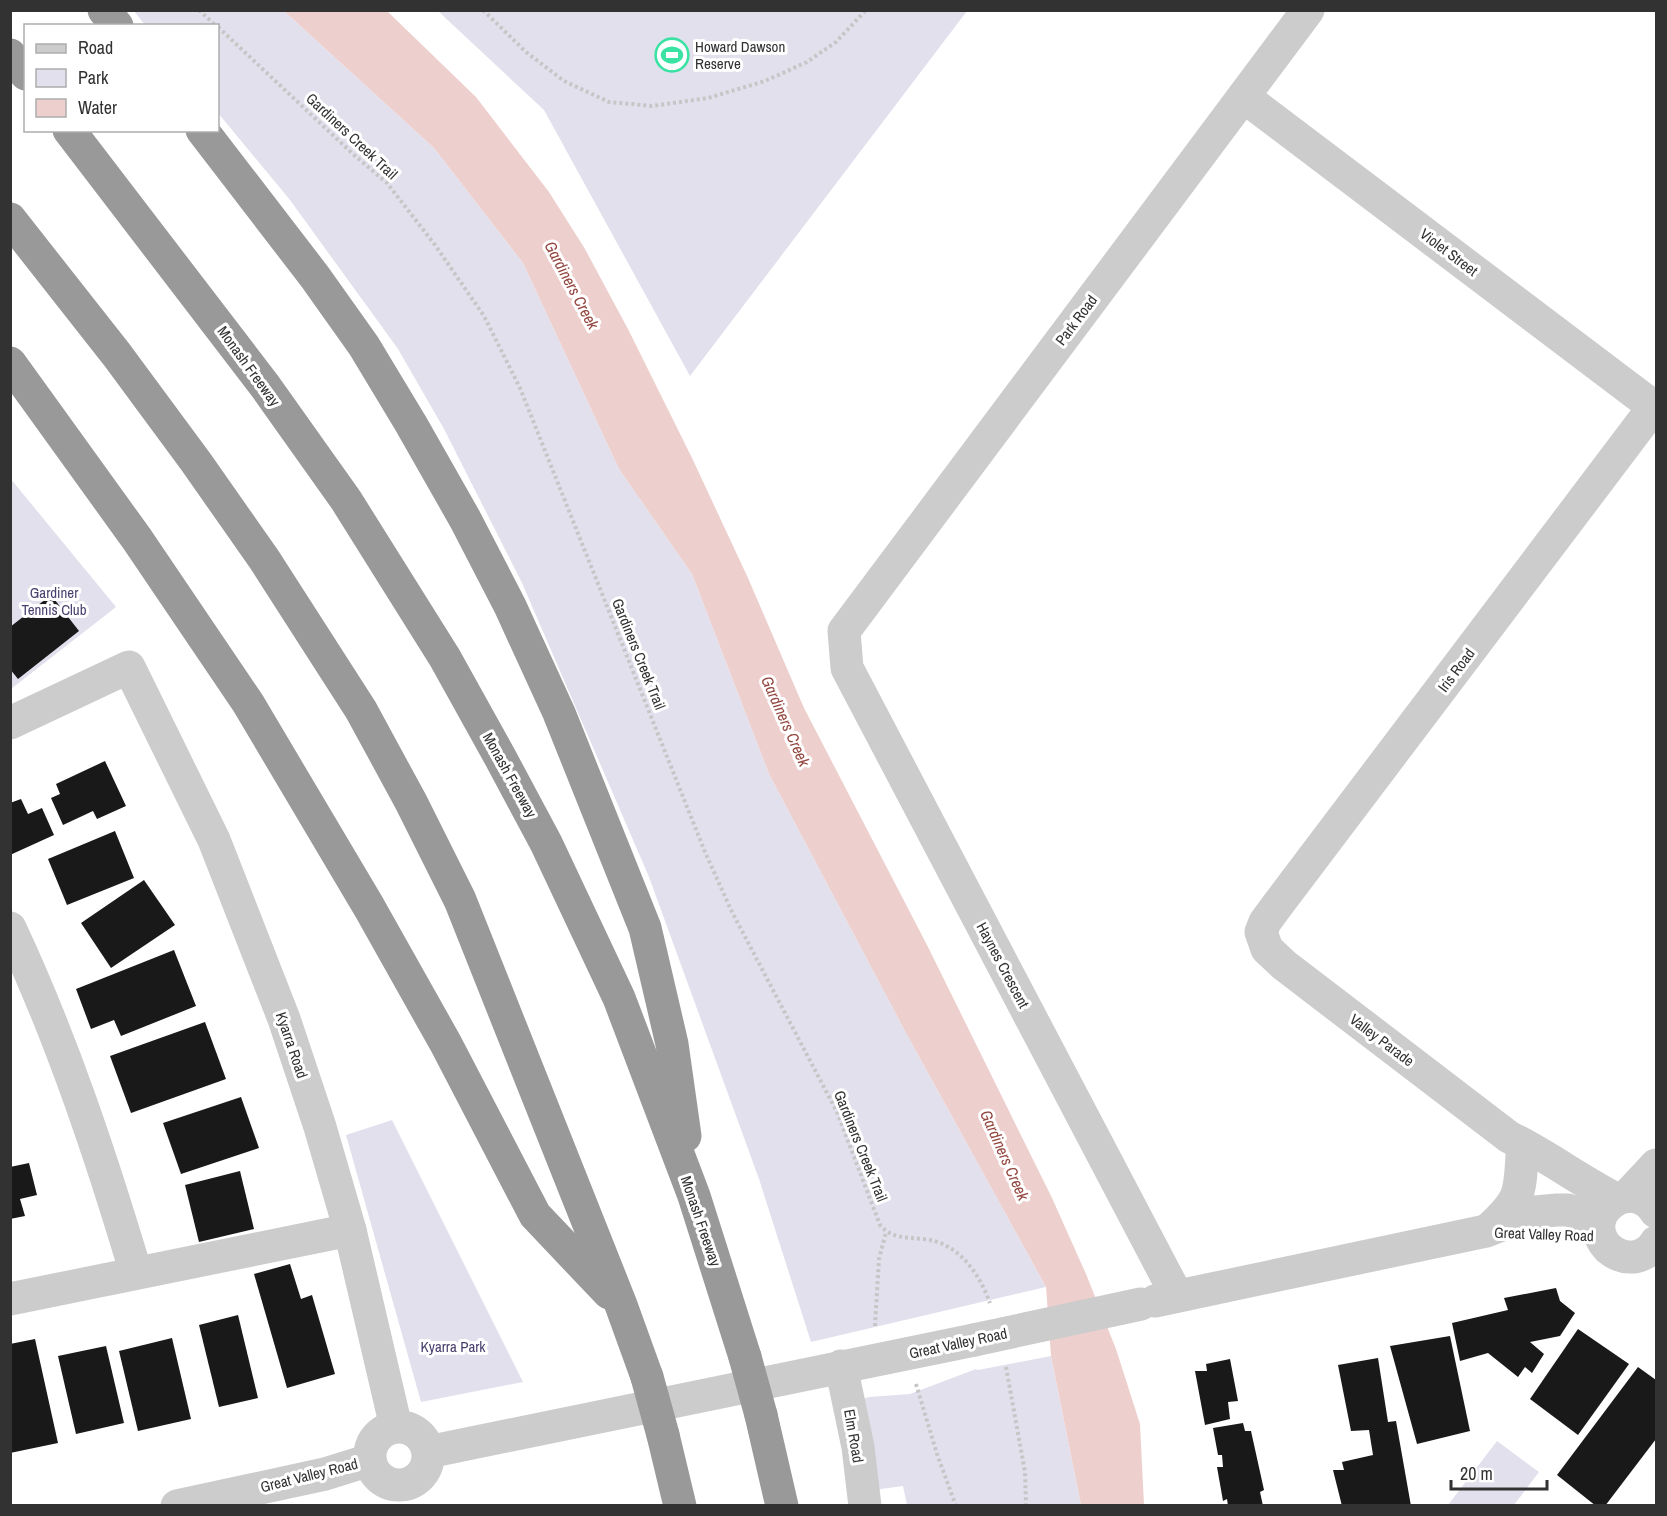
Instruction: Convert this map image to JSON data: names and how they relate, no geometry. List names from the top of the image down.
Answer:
{
  "streets": {
    "highway": ["Monash Freeway"],
    "street": [
      "Violet Street",
      "Park Road",
      "Iris Road",
      "Haynes Crescent",
      "Valley Parade",
      "Kyarra Road",
      "Great Valley Road",
      "Elm Road"
    ],
    "path": ["Gardiners Creek Trail"]
  },
  "crossings": [
    ["Violet Street", "Park Road"],
    ["Violet Street", "Iris Road"],
    ["Park Road", "Haynes Crescent"],
    ["Iris Road", "Valley Parade"],
    ["Haynes Crescent", "Great Valley Road"],
    ["Valley Parade", "Great Valley Road"],
    ["Kyarra Road", "Great Valley Road"],
    ["Great Valley Road", "Elm Road"]
  ],
  "water": ["Gardiners Creek"],
  "parks": ["Gardiner Tennis Club", "Kyarra Park"],
  "places": {
    "sports": ["Howard Dawson Reserve"]
  },
  "legend": ["Road", "Park", "Water"],
  "scale_bar": "20 m"
}
